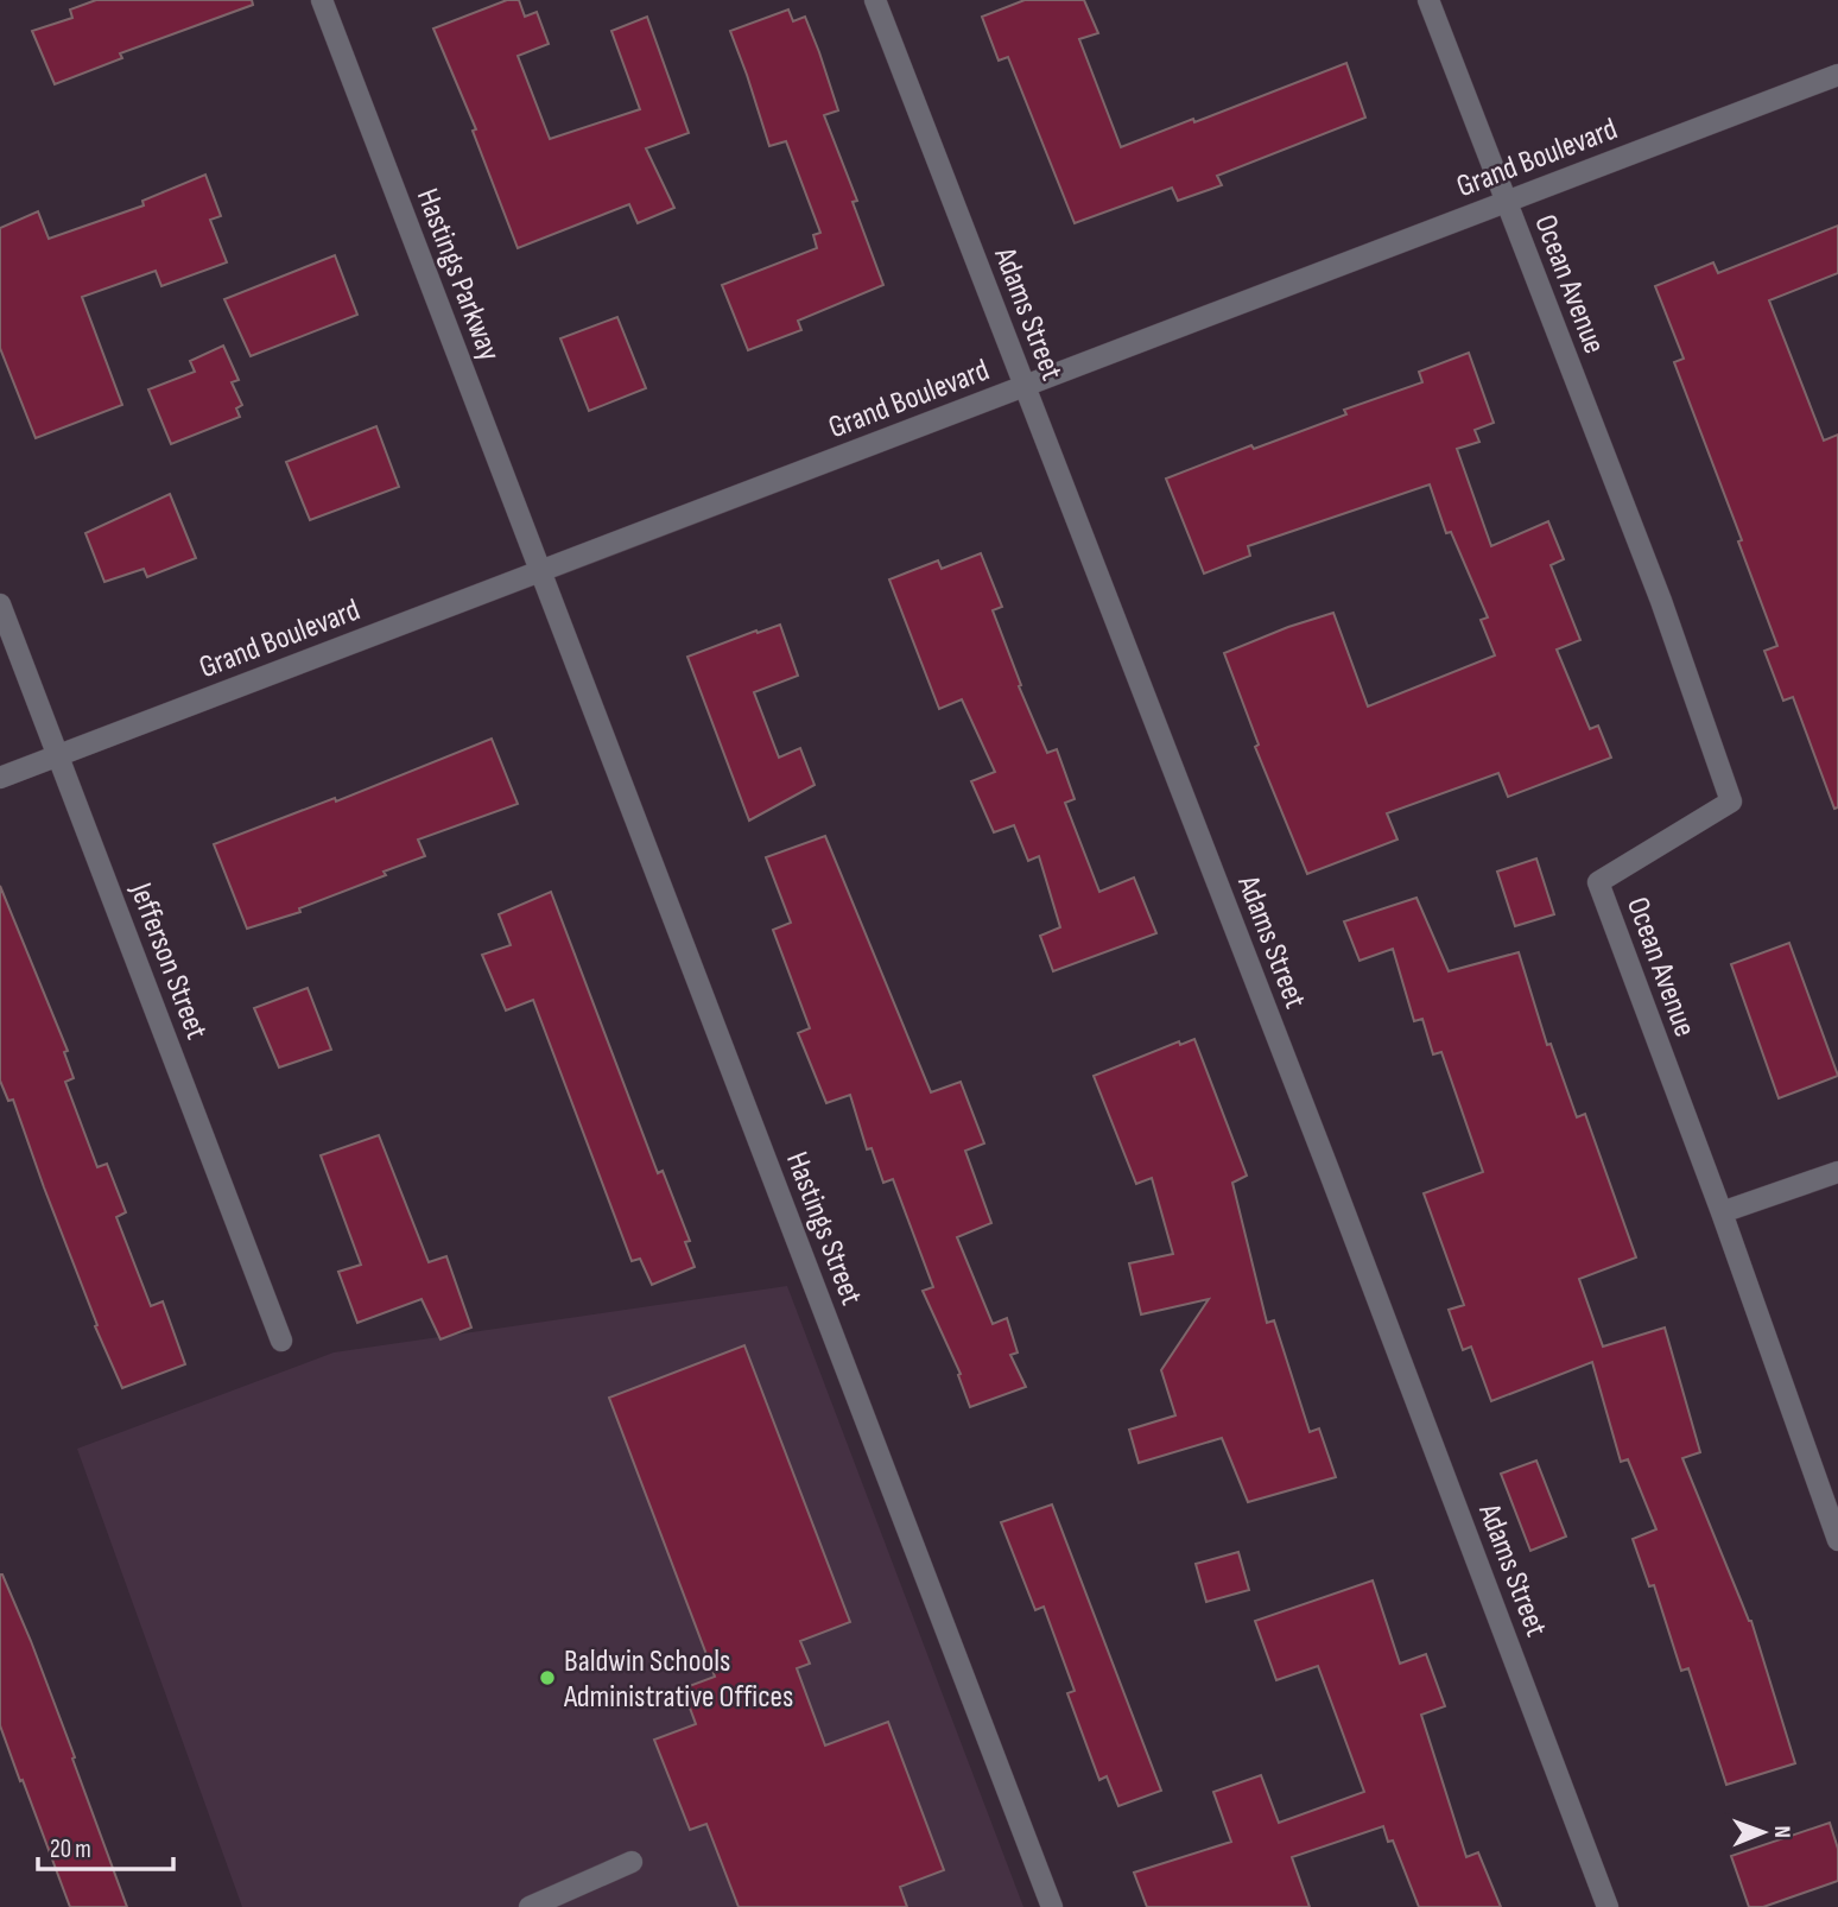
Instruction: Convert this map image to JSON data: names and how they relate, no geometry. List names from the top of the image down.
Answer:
{
  "streets": {
    "street": [
      "Grand Boulevard",
      "Hastings Parkway",
      "Ocean Avenue",
      "Adams Street",
      "Jefferson Street",
      "Hastings Street"
    ]
  },
  "crossings": [
    ["Grand Boulevard", "Hastings Parkway"],
    ["Grand Boulevard", "Ocean Avenue"],
    ["Grand Boulevard", "Adams Street"],
    ["Grand Boulevard", "Jefferson Street"],
    ["Grand Boulevard", "Hastings Street"],
    ["Hastings Parkway", "Hastings Street"]
  ],
  "places": ["Baldwin Schools Administrative Offices"],
  "scale_bar": "20 m",
  "north": "right"
}
